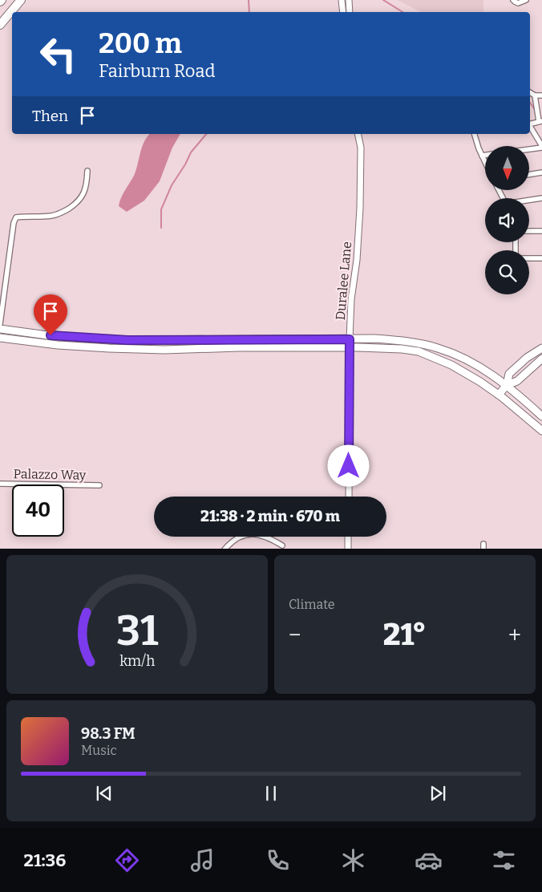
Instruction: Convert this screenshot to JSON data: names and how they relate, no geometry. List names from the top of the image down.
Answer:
{
  "streets": {
    "street": ["Duralee Lane", "Palazzo Way"]
  },
  "north": "bottom",
  "page": {
    "turn": ["200 m", "Fairburn Road"],
    "then": "Then",
    "limit": "40",
    "trip": "21:38 · 2 min · 670 m",
    "tile": "Climate",
    "heat": ["−", "21°", "+"],
    "song": ["98.3 FM", "Music"],
    "tabs": "21:36",
    "gauge": ["31", "km/h"]
  }
}
